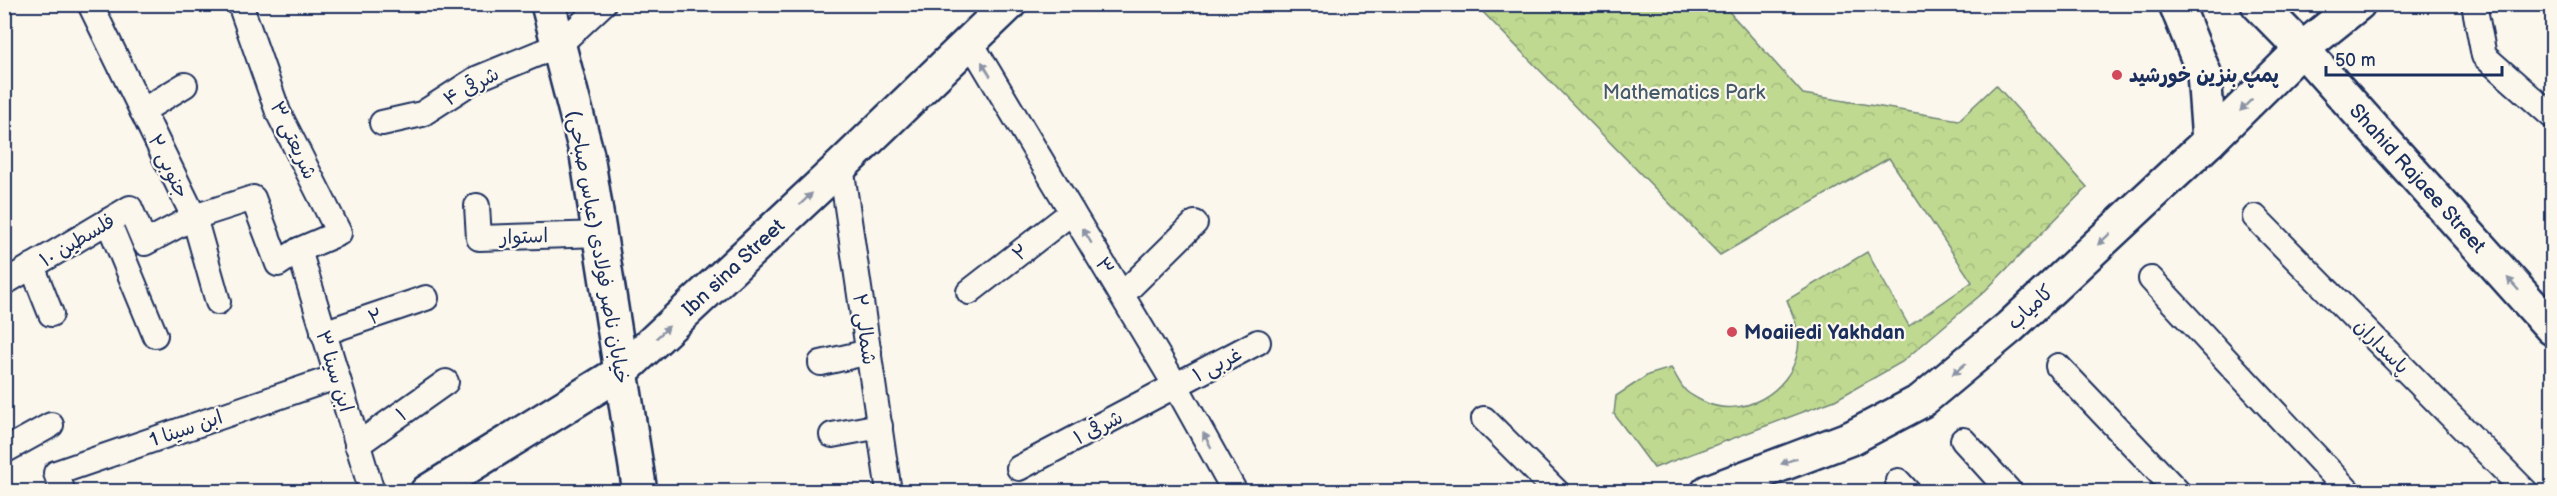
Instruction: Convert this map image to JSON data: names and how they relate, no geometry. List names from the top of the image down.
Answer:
{
  "streets": {
    "street": [
      "۴ شرقی",
      "شریعتی ۳",
      "۲ جنوبی",
      "Shahid Rajaee Street",
      "استوار",
      "فلسطین ۱۰",
      "خیابان ناصر فولادی (عباس صباحی)",
      "۲",
      "۳",
      "Ibn sina Street",
      "کامیاب",
      "۲ شمالی",
      "پاسداران",
      "۱ غربی",
      "ابن سینا ۳",
      "۱",
      "۱ شرقی",
      "ابن سینا 1"
    ]
  },
  "crossings": [
    ["۴ شرقی", "خیابان ناصر فولادی (عباس صباحی)"],
    ["شریعتی ۳", "۲ جنوبی"],
    ["شریعتی ۳", "ابن سینا ۳"],
    ["۲ جنوبی", "فلسطین ۱۰"],
    ["۲ جنوبی", "ابن سینا ۳"],
    ["Shahid Rajaee Street", "کامیاب"],
    ["استوار", "خیابان ناصر فولادی (عباس صباحی)"],
    ["خیابان ناصر فولادی (عباس صباحی)", "Ibn sina Street"],
    ["۲", "۳"],
    ["۲", "ابن سینا ۳"],
    ["۳", "Ibn sina Street"],
    ["۳", "۱ غربی"],
    ["۳", "۱ شرقی"],
    ["Ibn sina Street", "۲ شمالی"],
    ["۱ غربی", "۱ شرقی"],
    ["ابن سینا ۳", "۱"],
    ["ابن سینا ۳", "ابن سینا 1"]
  ],
  "one_way": ["۳", "Ibn sina Street", "کامیاب"],
  "parks": ["Mathematics Park"],
  "places": ["پمپ بنزین خورشید", "Moaiiedi Yakhdan"],
  "scale_bar": "50 m"
}
